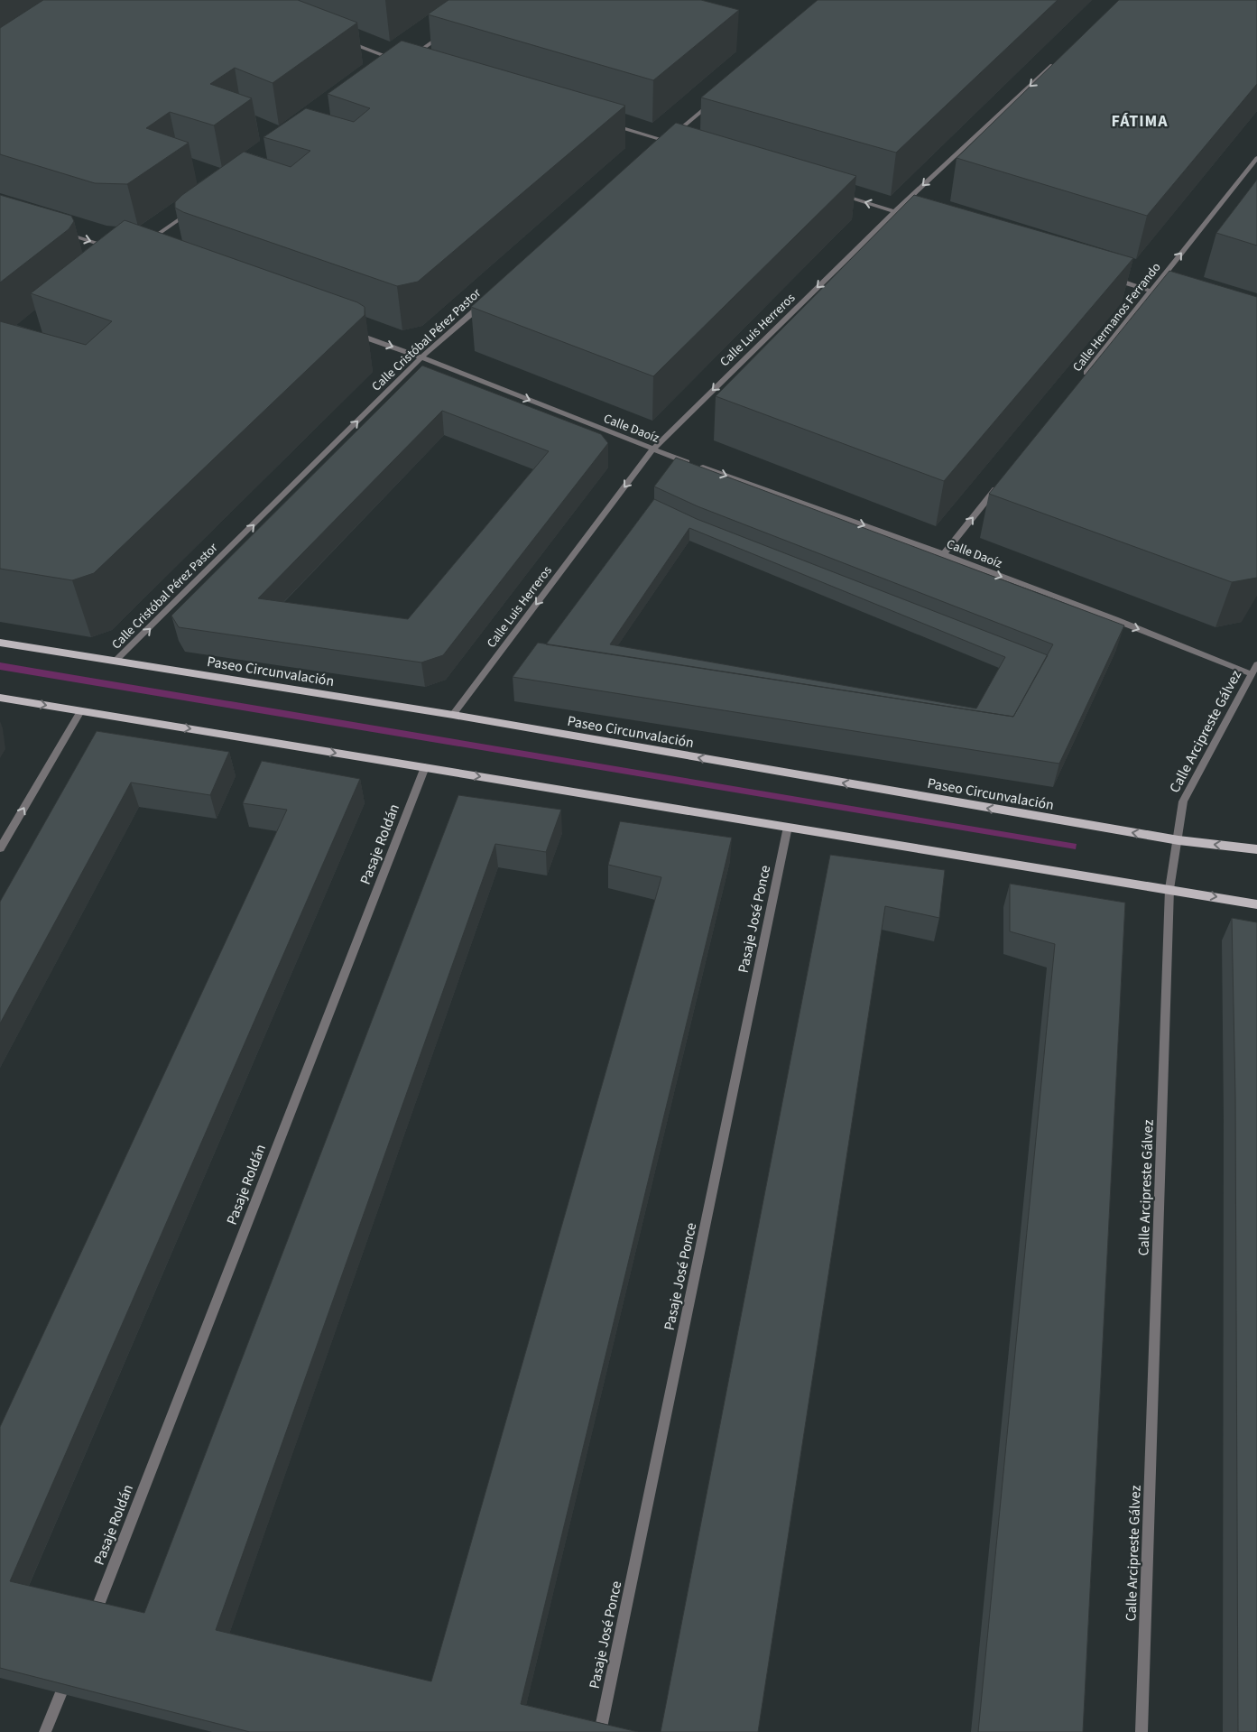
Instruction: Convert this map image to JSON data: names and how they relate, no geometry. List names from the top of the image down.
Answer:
{
  "streets": {
    "main road": ["Paseo Circunvalación"],
    "street": [
      "Calle Hermanos Ferrando",
      "Calle Luis Herreros",
      "Calle Cristóbal Pérez Pastor",
      "Calle Daoíz",
      "Calle Arcipreste Gálvez",
      "Pasaje Roldán",
      "Pasaje José Ponce"
    ]
  },
  "crossings": [
    ["Calle Luis Herreros", "Calle Daoíz"],
    ["Calle Luis Herreros", "Paseo Circunvalación"],
    ["Calle Cristóbal Pérez Pastor", "Calle Daoíz"],
    ["Calle Cristóbal Pérez Pastor", "Paseo Circunvalación"],
    ["Calle Daoíz", "Calle Arcipreste Gálvez"],
    ["Paseo Circunvalación", "Calle Arcipreste Gálvez"]
  ],
  "one_way": [
    "Calle Hermanos Ferrando",
    "Calle Luis Herreros",
    "Calle Cristóbal Pérez Pastor",
    "Calle Daoíz"
  ],
  "districts": ["FÁTIMA"]
}
